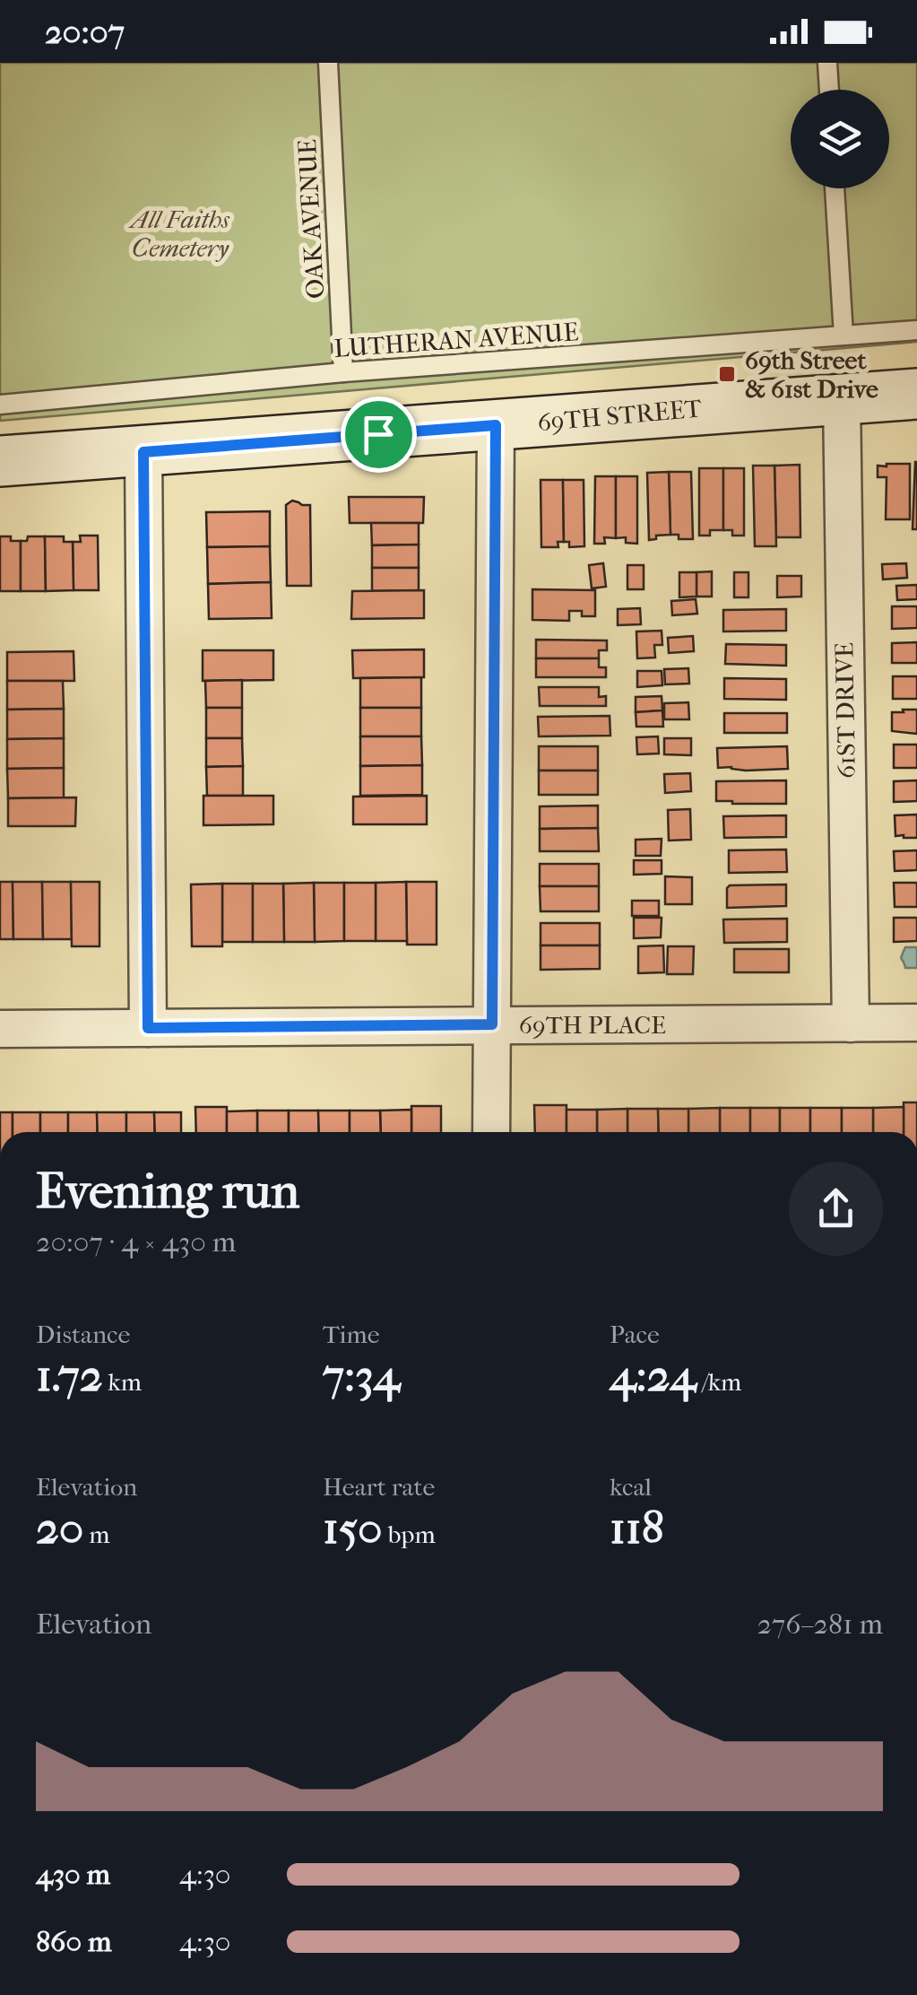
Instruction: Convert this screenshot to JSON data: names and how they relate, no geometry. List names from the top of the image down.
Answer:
{
  "streets": {
    "main road": ["69TH STREET"],
    "street": ["61ST DRIVE", "69TH PLACE"],
    "lane": ["OAK AVENUE", "LUTHERAN AVENUE"]
  },
  "crossings": [
    ["OAK AVENUE", "LUTHERAN AVENUE"],
    ["69TH STREET", "61ST DRIVE"],
    ["61ST DRIVE", "69TH PLACE"]
  ],
  "parks": ["All Faiths Cemetery"],
  "places": {
    "transit": ["69th Street & 61st Drive"]
  },
  "page": {
    "status": "20:07",
    "heading": ["Evening run", "20:07 · 4 × 430 m"],
    "stats": [
      ["Distance", "1.72 km"],
      ["Time", "7:34"],
      ["Pace", "4:24 /km"],
      ["Elevation", "20 m"],
      ["Heart rate", "150 bpm"],
      ["kcal", "118"]
    ],
    "chart": ["Elevation", "276–281 m"],
    "list": [
      {
        "name": "430 m",
        "note": "4:30"
      },
      {
        "name": "860 m",
        "note": "4:30"
      }
    ]
  }
}
